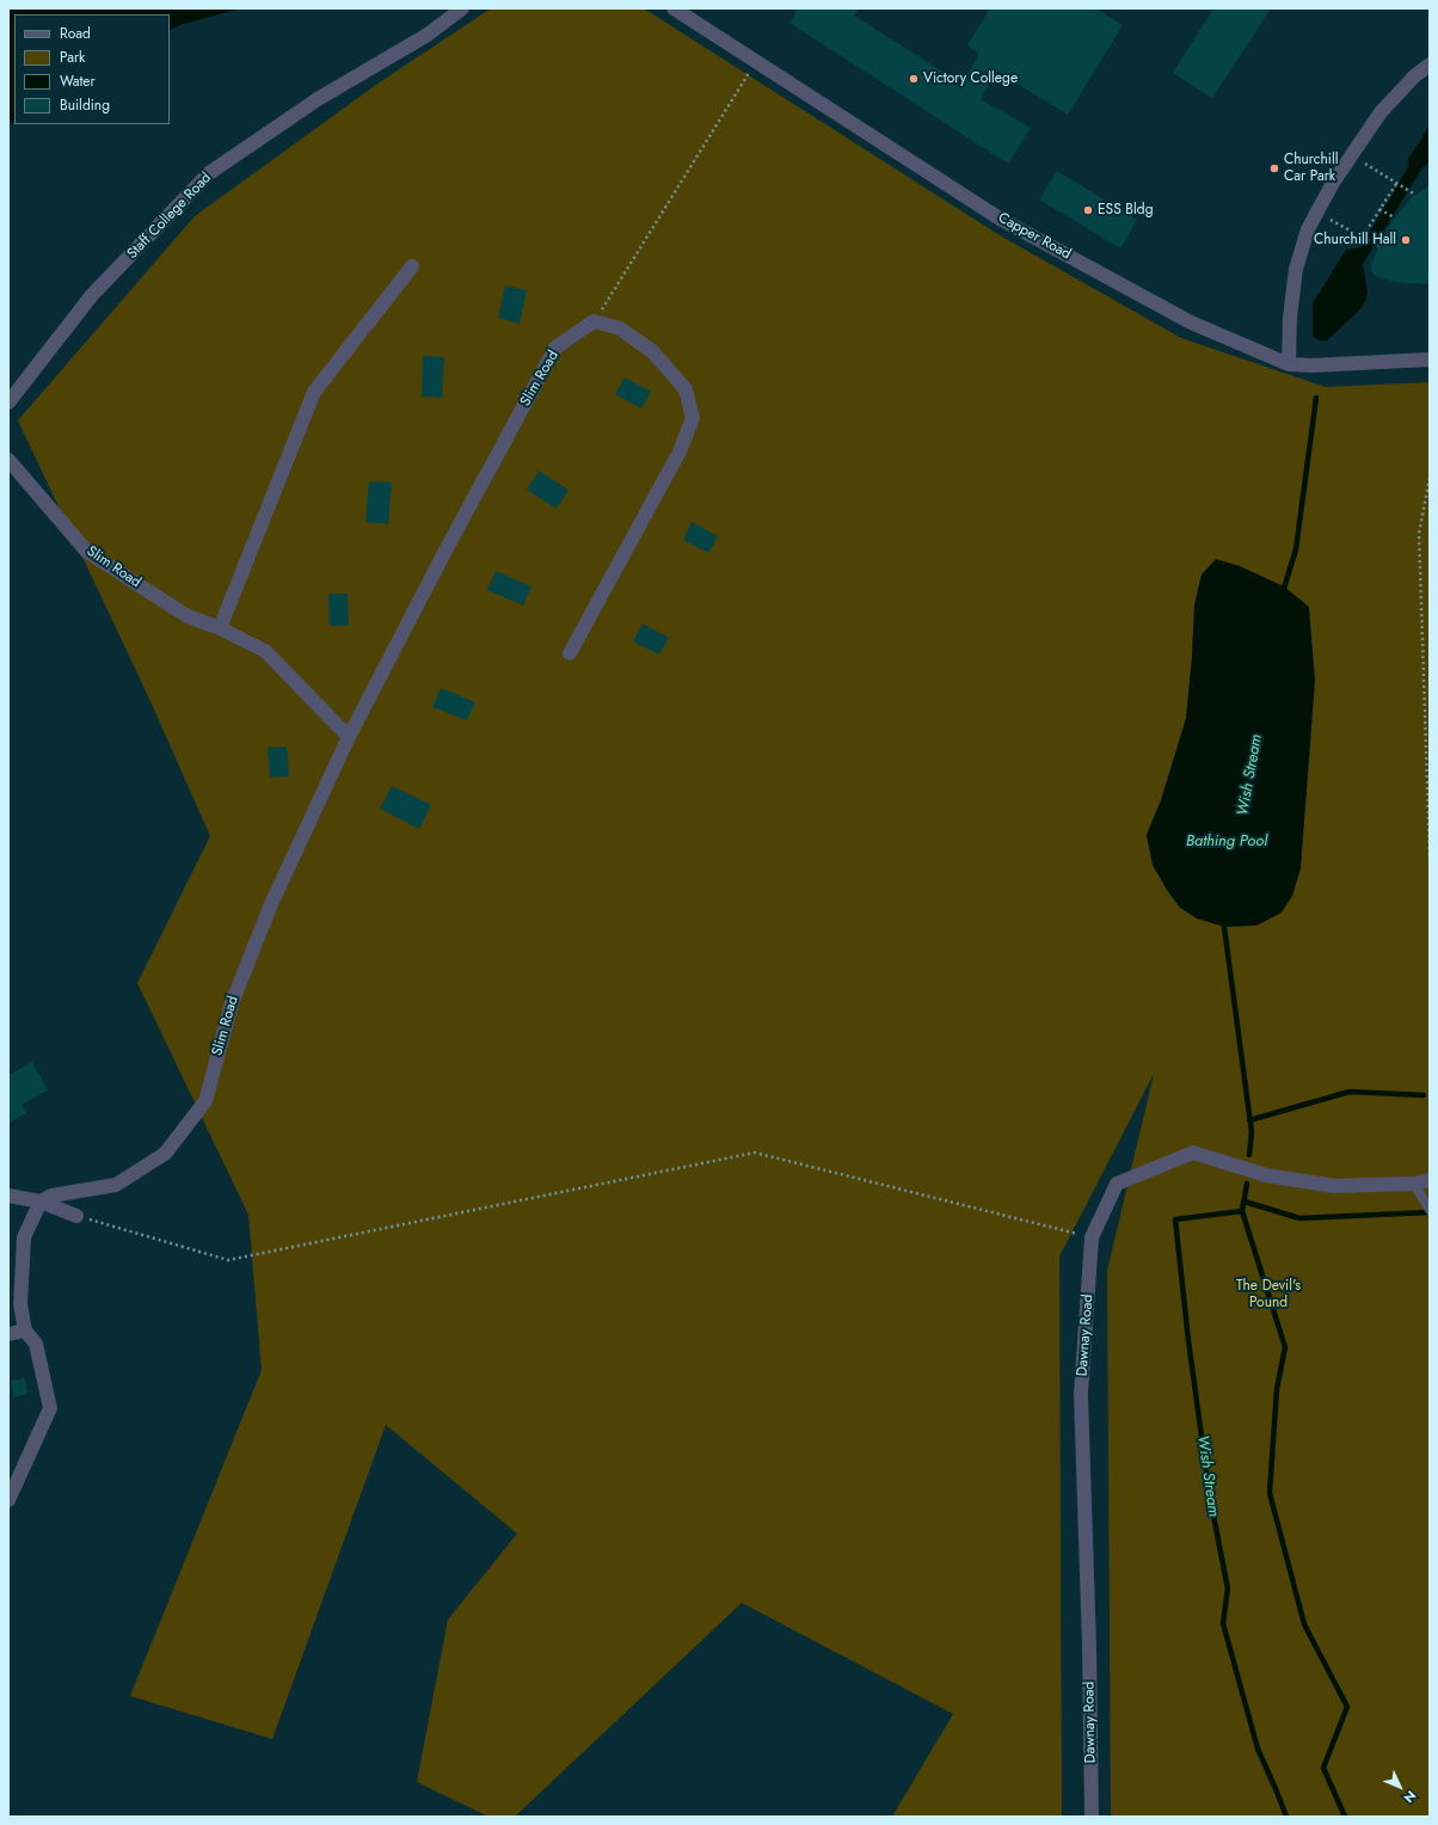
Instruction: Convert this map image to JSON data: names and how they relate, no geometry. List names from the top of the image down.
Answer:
{
  "streets": {
    "street": [
      "Staff College Road",
      "Capper Road",
      "Slim Road",
      "Dawnay Road"
    ]
  },
  "water": ["Wish Stream", "Bathing Pool"],
  "parks": ["The Devil's Pound"],
  "places": [
    "Victory College",
    "Churchill Car Park",
    "ESS Bldg",
    "Churchill Hall"
  ],
  "legend": [
    "Road",
    "Park",
    "Water",
    "Building"
  ],
  "north": "bottom right"
}
